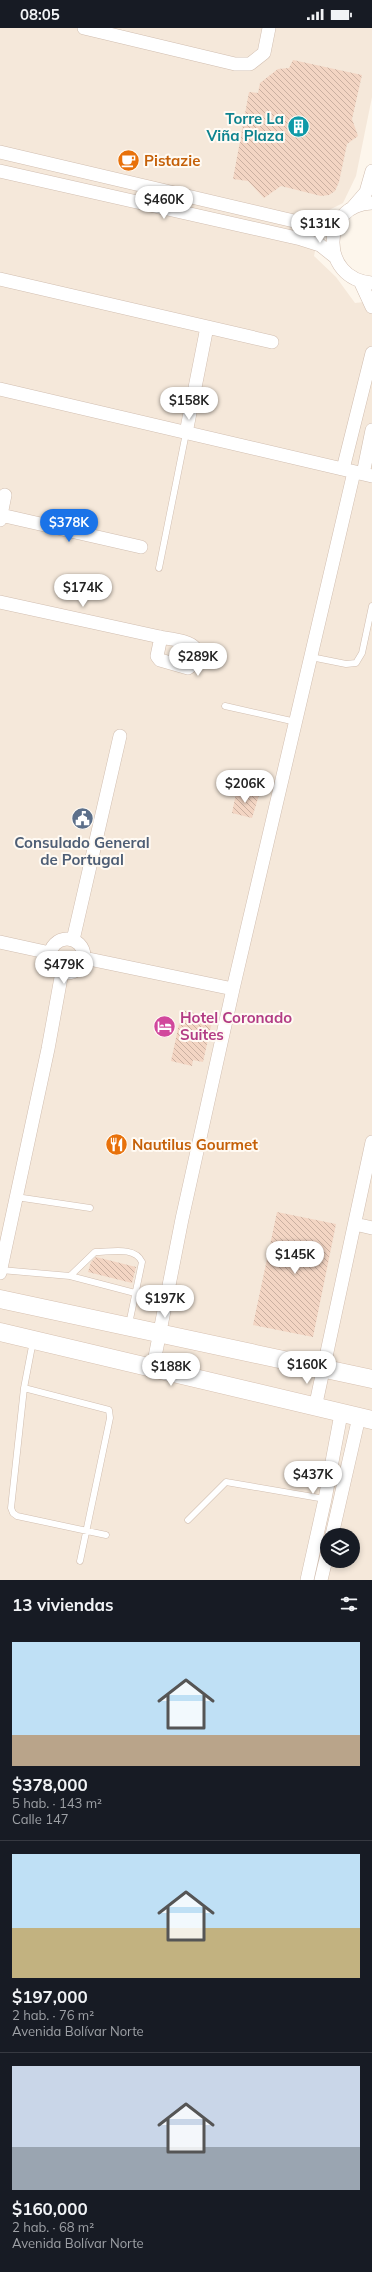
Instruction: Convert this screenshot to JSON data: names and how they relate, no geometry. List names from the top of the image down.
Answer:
{
  "places": {
    "building": ["Torre La Viña Plaza"],
    "cafe": ["Pistazie"],
    "public building": ["Consulado General de Portugal"],
    "hotel": ["Hotel Coronado Suites"],
    "restaurant": ["Nautilus Gourmet"]
  },
  "page": {
    "status": "08:05",
    "price": [
      "$460K",
      "$131K",
      "$158K",
      "$378K",
      "$174K",
      "$289K",
      "$206K",
      "$479K",
      "$145K",
      "$197K",
      "$160K",
      "$188K",
      "$437K"
    ],
    "heading": "13 viviendas",
    "list": [
      {
        "name": "$378,000",
        "note": "5 hab. · 143 m² · Calle 147"
      },
      {
        "name": "$197,000",
        "note": "2 hab. · 76 m² · Avenida Bolívar Norte"
      },
      {
        "name": "$160,000",
        "note": "2 hab. · 68 m² · Avenida Bolívar Norte"
      }
    ]
  }
}
